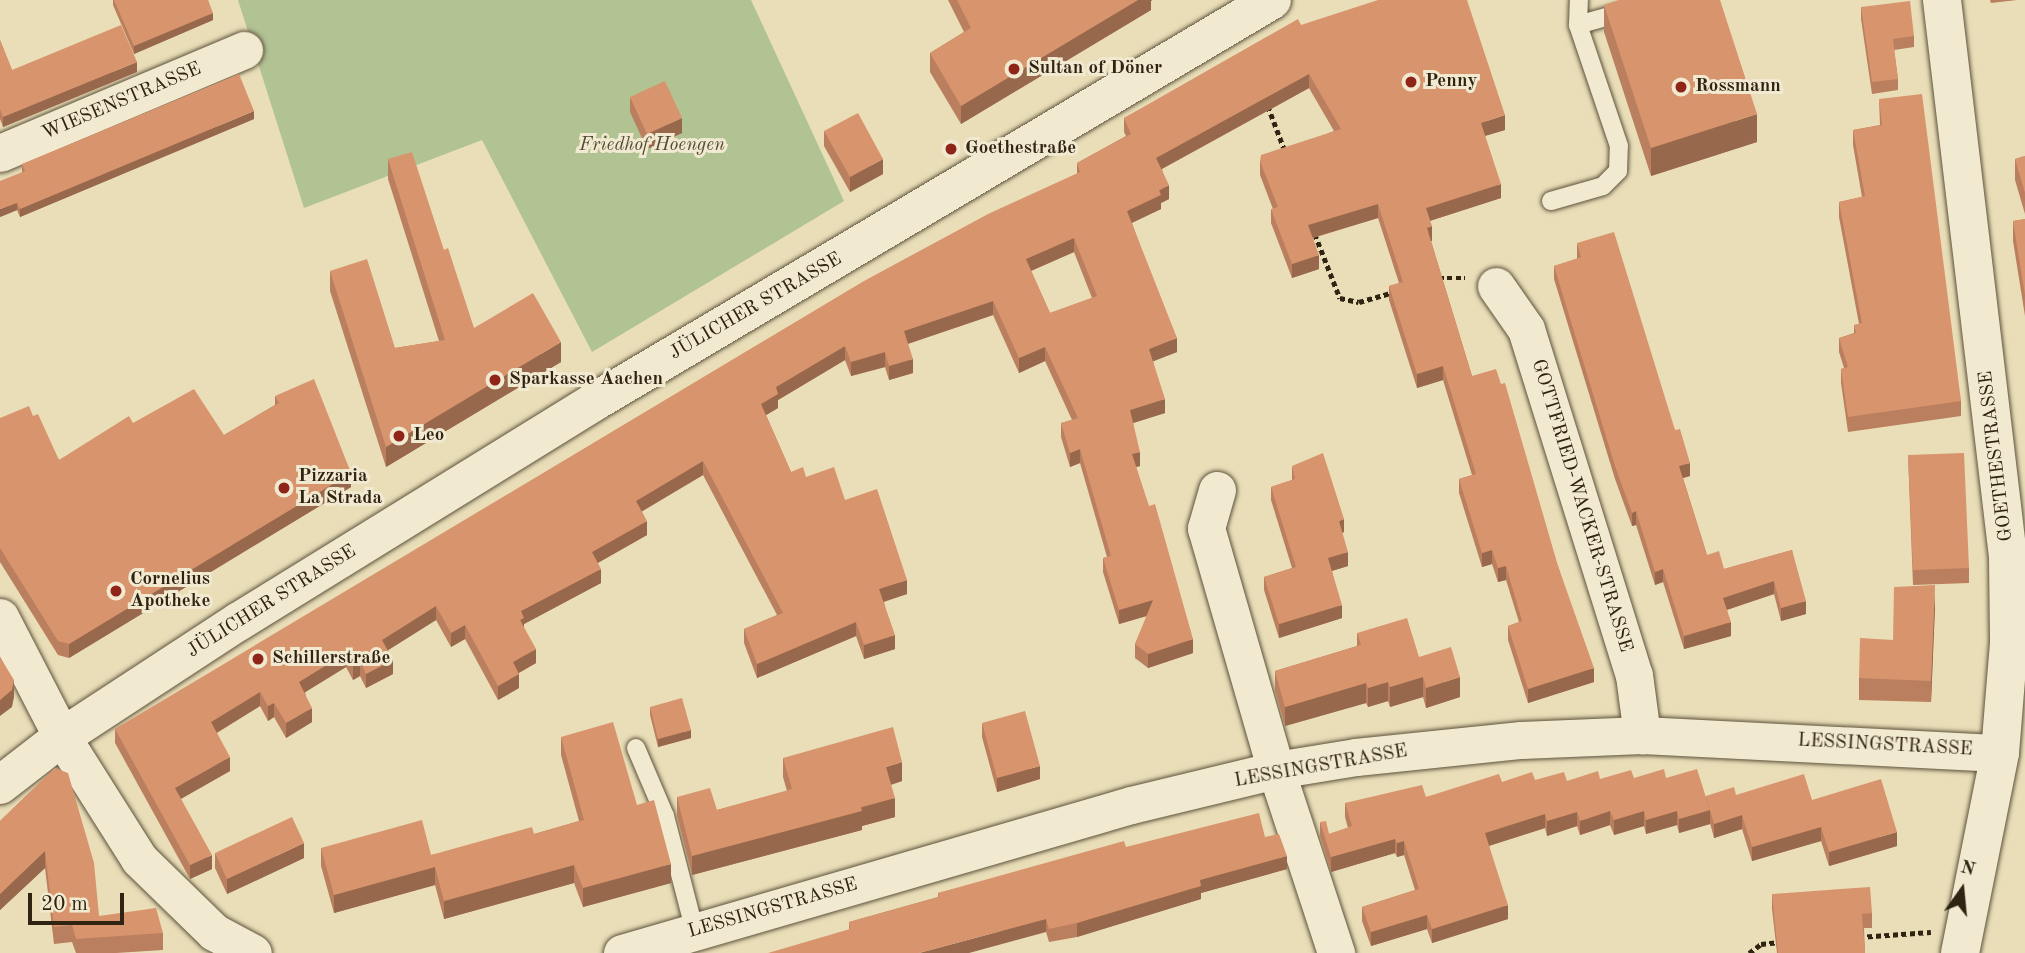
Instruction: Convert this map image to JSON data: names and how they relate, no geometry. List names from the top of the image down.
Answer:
{
  "streets": {
    "main road": ["JÜLICHER STRASSE", "GOETHESTRASSE"],
    "street": ["WIESENSTRASSE", "GOTTFRIED-WACKER-STRASSE", "LESSINGSTRASSE"]
  },
  "crossings": [
    ["GOETHESTRASSE", "LESSINGSTRASSE"],
    ["GOTTFRIED-WACKER-STRASSE", "LESSINGSTRASSE"]
  ],
  "parks": ["Friedhof Hoengen"],
  "places": [
    "Sultan of Döner",
    "Penny",
    "Rossmann",
    "Goethestraße",
    "Sparkasse Aachen",
    "Leo",
    "Pizzaria La Strada",
    "Cornelius Apotheke",
    "Schillerstraße"
  ],
  "scale_bar": "20 m",
  "north": "top"
}
